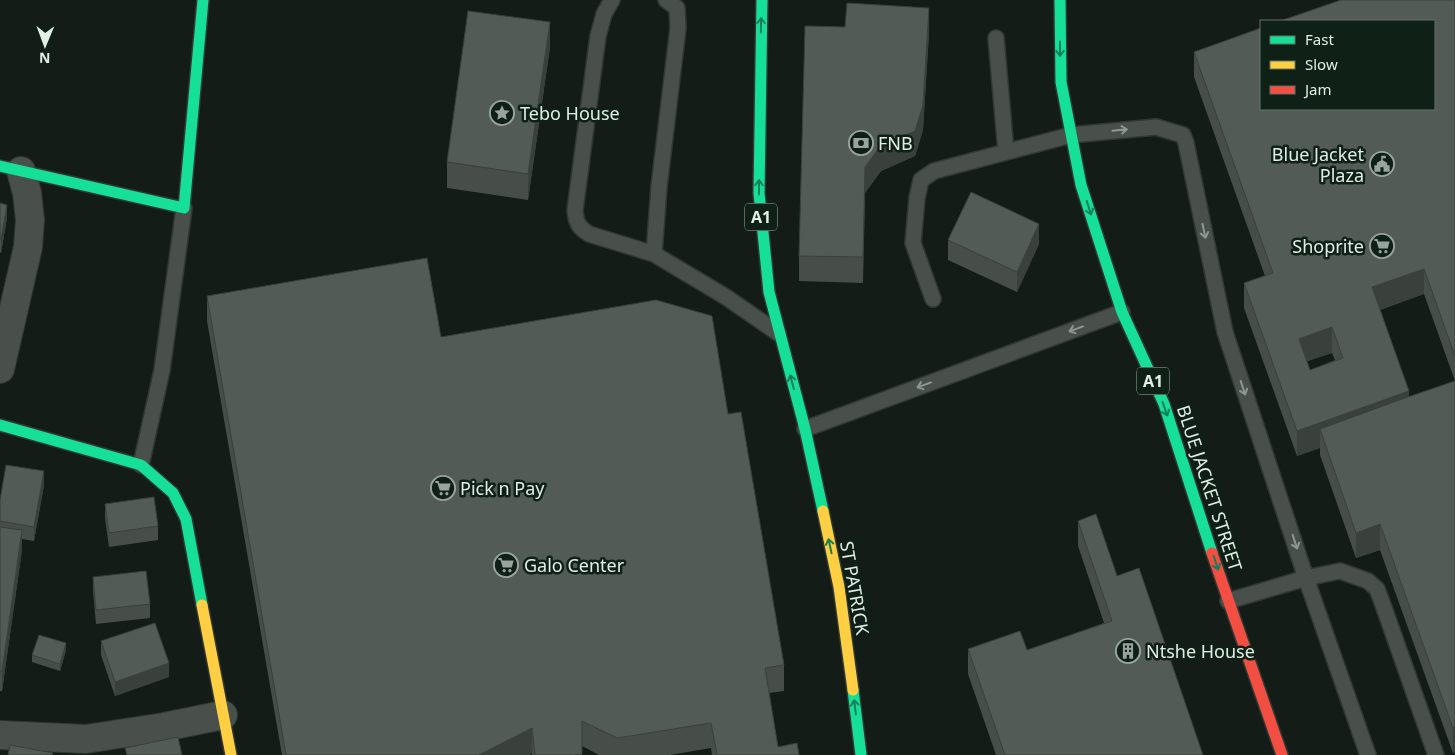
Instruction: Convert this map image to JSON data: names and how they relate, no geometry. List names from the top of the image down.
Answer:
{
  "streets": {
    "main road": ["A1", "BLUE JACKET STREET", "ST PATRICK"]
  },
  "crossings": [
    ["A1", "ST PATRICK"]
  ],
  "one_way": ["BLUE JACKET STREET", "ST PATRICK"],
  "places": {
    "place": ["Tebo House"],
    "bank": ["FNB"],
    "public building": ["Blue Jacket Plaza"],
    "supermarket": ["Shoprite", "Pick n Pay", "Galo Center"],
    "building": ["Ntshe House"]
  },
  "legend": ["Fast", "Slow", "Jam"],
  "north": "bottom"
}
